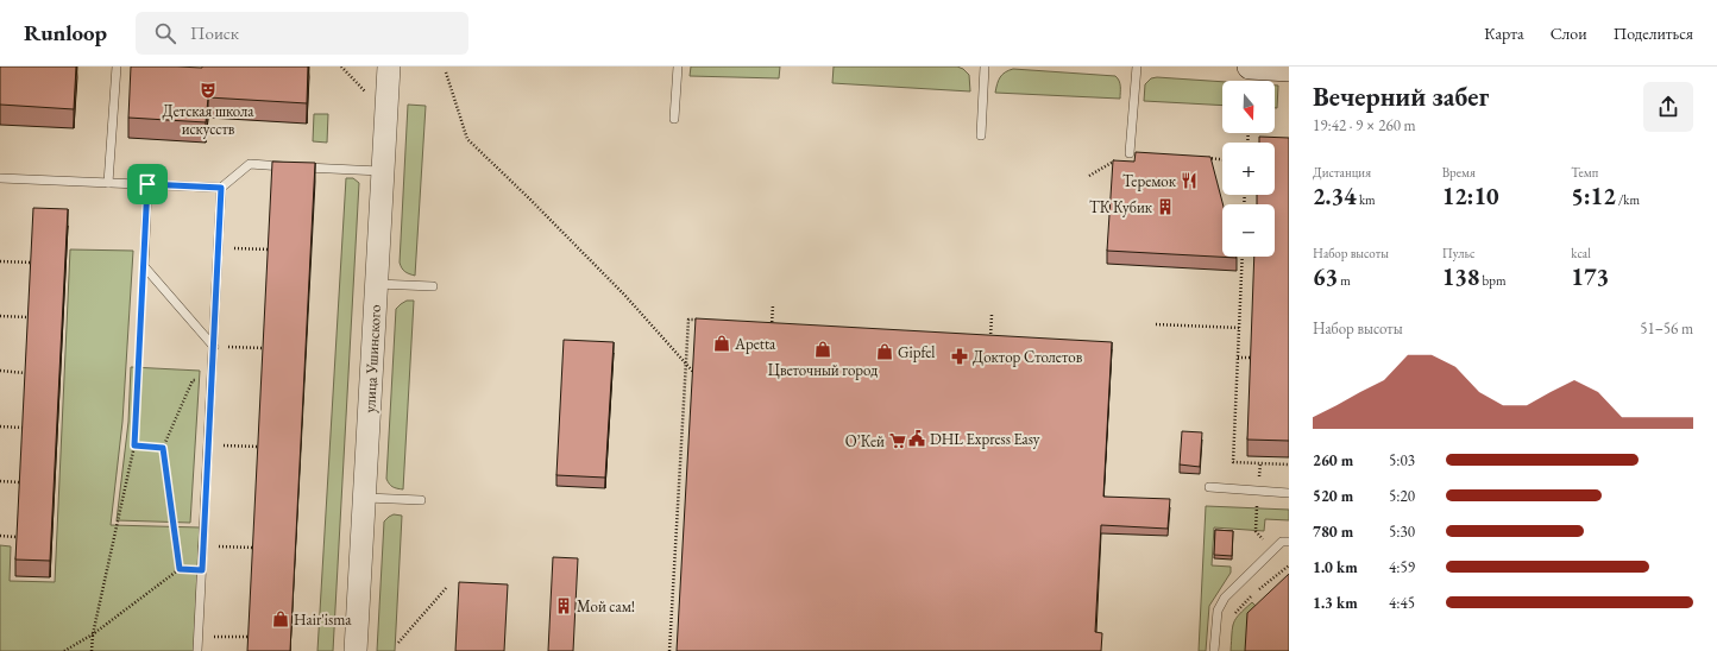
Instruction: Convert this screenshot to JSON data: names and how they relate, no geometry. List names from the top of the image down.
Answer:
{
  "streets": {
    "street": ["улица Ушинского"]
  },
  "places": {
    "theatre": ["Детская школа искусств"],
    "restaurant": ["Теремок"],
    "building": ["ТК Кубик", "Мой сам!"],
    "shop": [
      "Apetta",
      "Цветочный город",
      "Gipfel",
      "Hair'isma"
    ],
    "pharmacy": ["Доктор Столетов"],
    "public building": ["DHL Express Easy"],
    "supermarket": ["О’Кей"]
  },
  "north": "bottom",
  "page": {
    "header": "Runloop",
    "search": "Поиск",
    "nav": ["Карта", "Слои", "Поделиться"],
    "heading": ["Вечерний забег", "19:42 · 9 × 260 m"],
    "map_buttons": ["+", "−"],
    "stats": [
      ["Дистанция", "2.34 km"],
      ["Время", "12:10"],
      ["Темп", "5:12 /km"],
      ["Набор высоты", "63 m"],
      ["Пульс", "138 bpm"],
      ["kcal", "173"]
    ],
    "chart": ["Набор высоты", "51–56 m"],
    "list": [
      {
        "name": "260 m",
        "note": "5:03"
      },
      {
        "name": "520 m",
        "note": "5:20"
      },
      {
        "name": "780 m",
        "note": "5:30"
      },
      {
        "name": "1.0 km",
        "note": "4:59"
      },
      {
        "name": "1.3 km",
        "note": "4:45"
      }
    ]
  }
}
